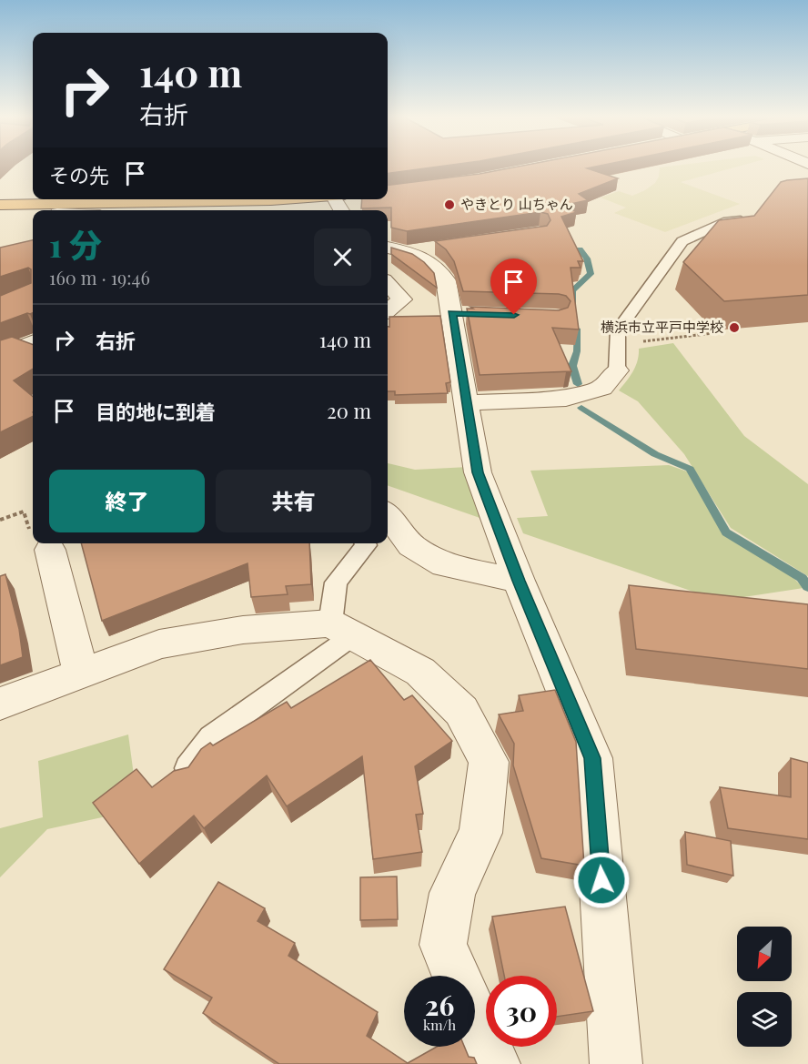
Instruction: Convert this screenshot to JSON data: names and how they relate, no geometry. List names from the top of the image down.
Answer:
{
  "places": ["やきとり 山ちゃん", "横浜市立平戸中学校"],
  "north": "bottom left",
  "page": {
    "turn": ["140 m", "右折"],
    "then": "その先",
    "heading": ["1 分", "160 m · 19:46"],
    "list": [
      {
        "name": "右折",
        "value": "140 m"
      },
      {
        "name": "目的地に到着",
        "value": "20 m"
      }
    ],
    "buttons": ["終了", "共有"],
    "speed": "26 km/h",
    "limit": "30"
  }
}
